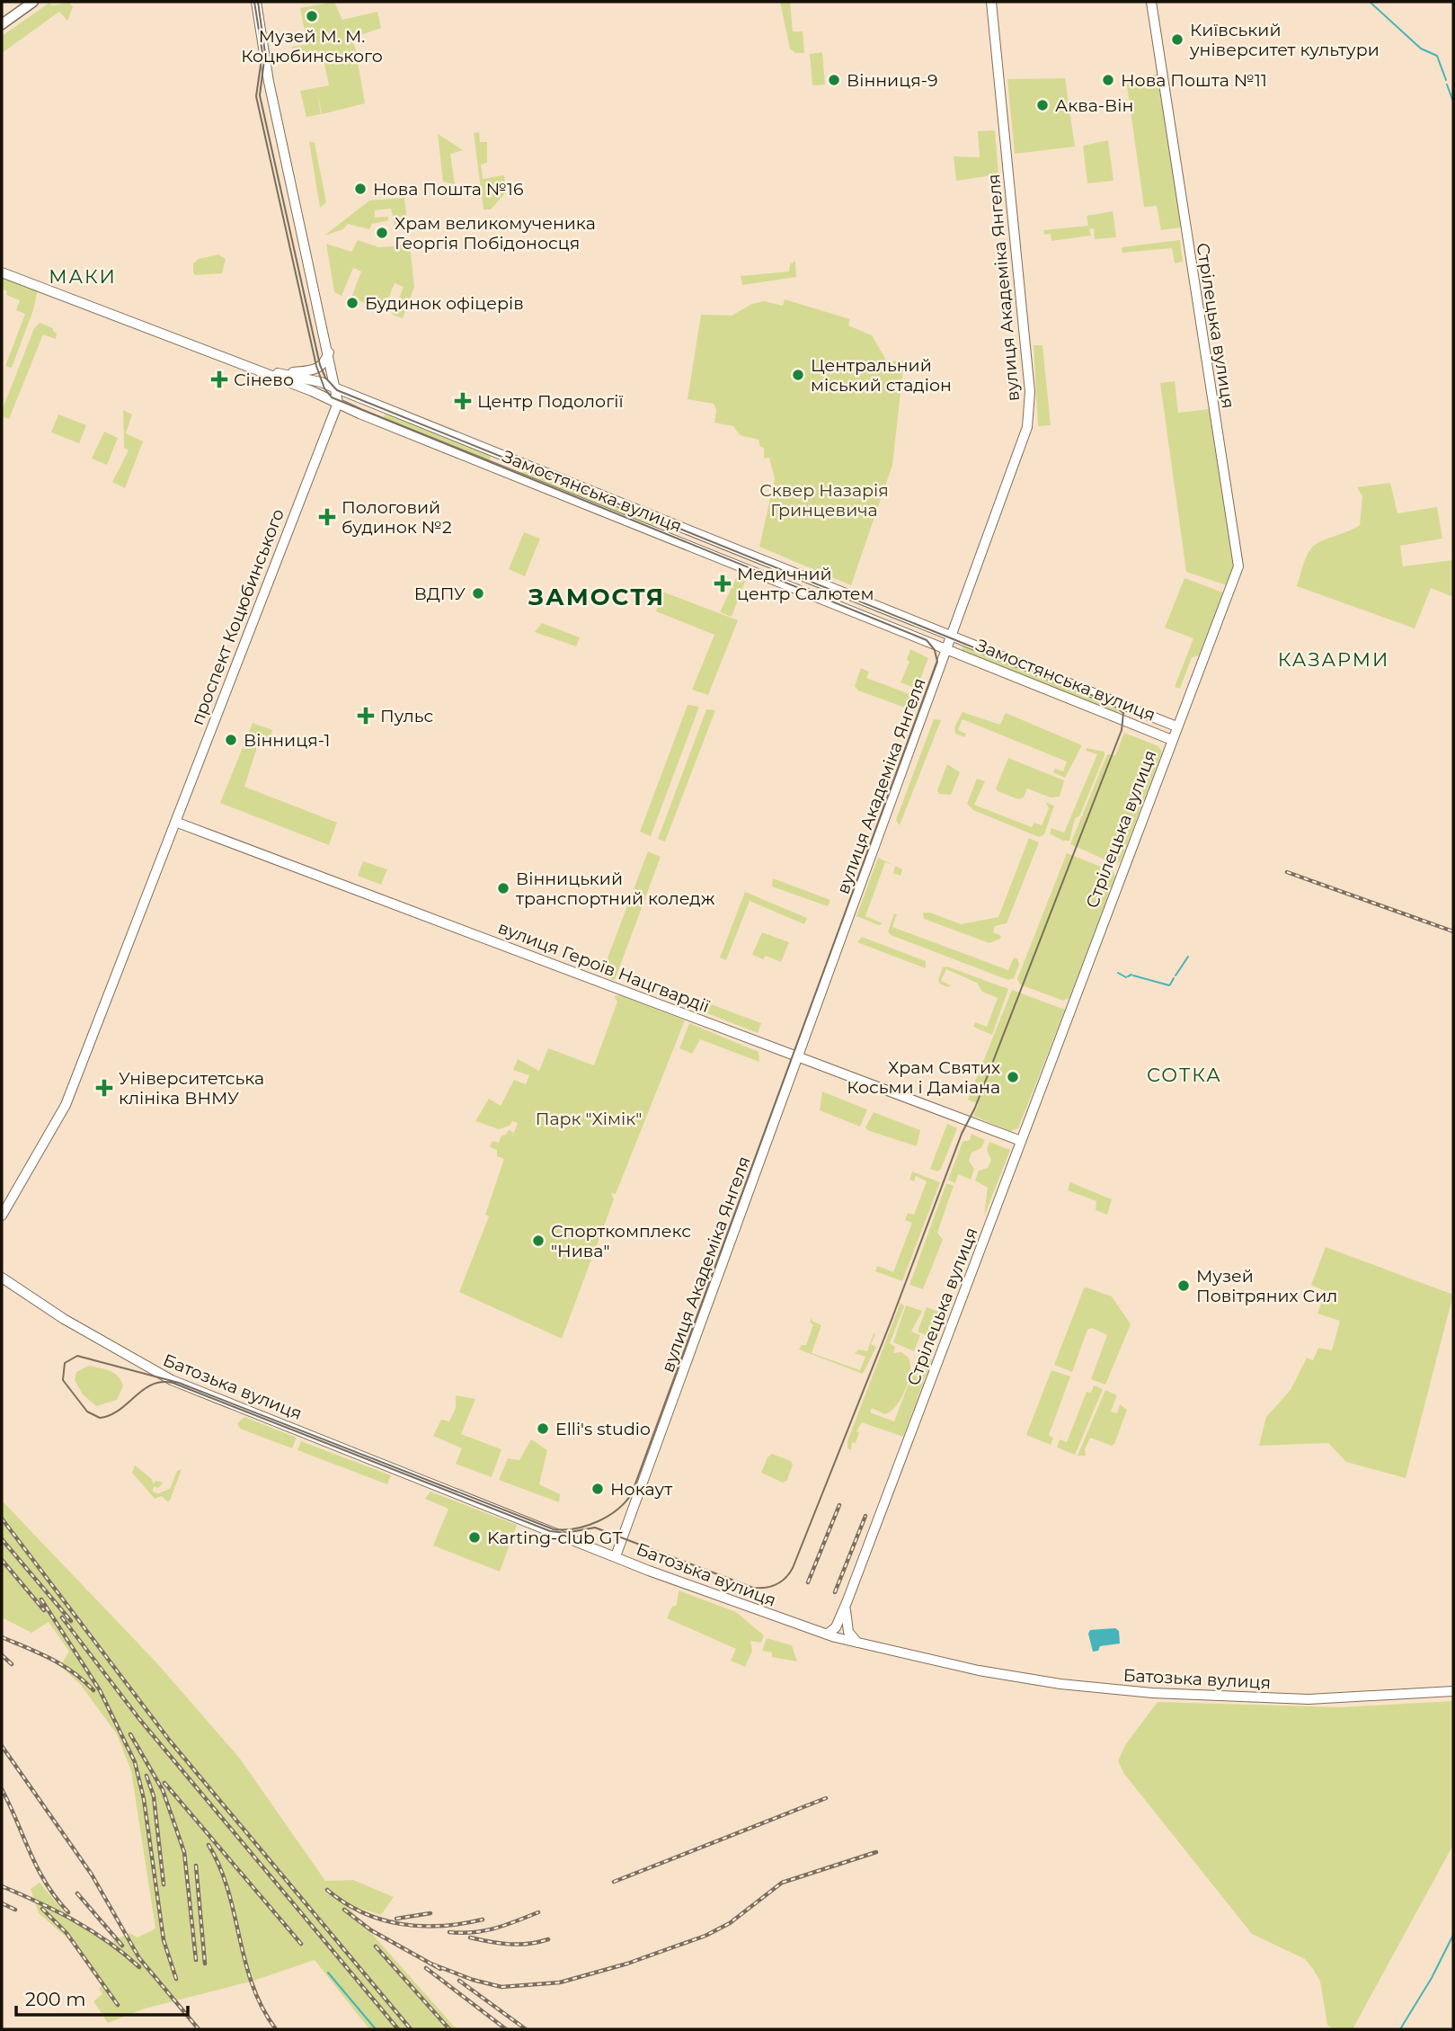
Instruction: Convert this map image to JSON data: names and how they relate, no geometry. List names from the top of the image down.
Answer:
{
  "streets": {
    "main road": [
      "вулиця Академіка Янгеля",
      "Стрілецька вулиця",
      "Замостянська вулиця",
      "проспект Коцюбинського",
      "вулиця Героїв Нацгвардії",
      "Батозька вулиця"
    ]
  },
  "crossings": [
    ["вулиця Академіка Янгеля", "Замостянська вулиця"],
    ["вулиця Академіка Янгеля", "вулиця Героїв Нацгвардії"],
    ["вулиця Академіка Янгеля", "Батозька вулиця"],
    ["Стрілецька вулиця", "Замостянська вулиця"],
    ["Стрілецька вулиця", "вулиця Героїв Нацгвардії"],
    ["Стрілецька вулиця", "Батозька вулиця"],
    ["Замостянська вулиця", "проспект Коцюбинського"],
    ["проспект Коцюбинського", "вулиця Героїв Нацгвардії"]
  ],
  "districts": [
    "МАКИ",
    "ЗАМОСТЯ",
    "КАЗАРМИ",
    "СОТКА"
  ],
  "parks": ["Сквер Назарія Гринцевича", "Парк \"Хімік\""],
  "places": {
    "other": [
      "Музей М. М. Коцюбинського",
      "Київський університет культури",
      "Вінниця-9",
      "Нова Пошта №11",
      "Аква-Він",
      "Нова Пошта №16",
      "Храм великомученика Георгія Побідоносця",
      "Будинок офіцерів",
      "Центральний міський стадіон",
      "ВДПУ",
      "Вінниця-1",
      "Вінницький транспортний коледж",
      "Храм Святих Косьми і Даміана",
      "Спорткомплекс \"Нива\"",
      "Музей Повітряних Сил",
      "Elli's studio",
      "Нокаут",
      "Karting-club GT"
    ],
    "health": [
      "Сінево",
      "Центр Подології",
      "Пологовий будинок №2",
      "Медичний центр Салютем",
      "Пульс",
      "Університетська клініка ВНМУ"
    ]
  },
  "scale_bar": "200 m"
}
